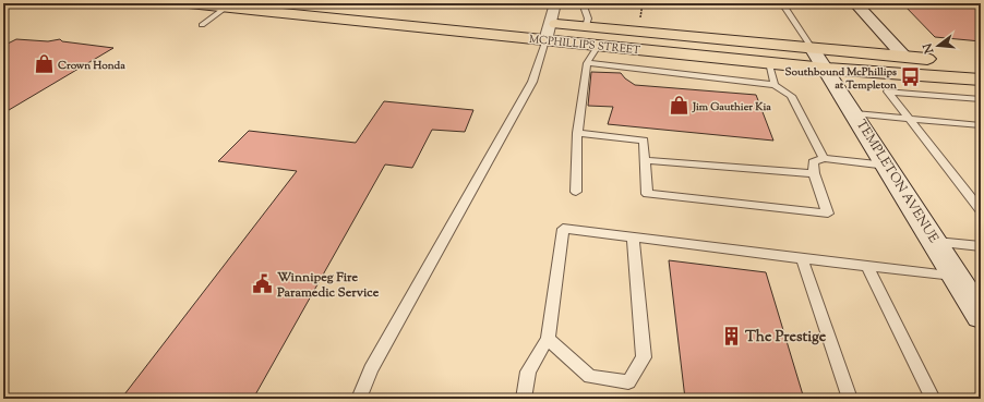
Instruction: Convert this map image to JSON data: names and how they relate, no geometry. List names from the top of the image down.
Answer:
{
  "streets": {
    "main road": ["MCPHILLIPS STREET"],
    "street": ["TEMPLETON AVENUE"]
  },
  "crossings": [
    ["MCPHILLIPS STREET", "TEMPLETON AVENUE"]
  ],
  "places": {
    "shop": ["Crown Honda", "Jim Gauthier Kia"],
    "bus stop": ["Southbound McPhillips at Templeton"],
    "public building": ["Winnipeg Fire Paramedic Service"],
    "building": ["The Prestige"]
  },
  "north": "left"
}
